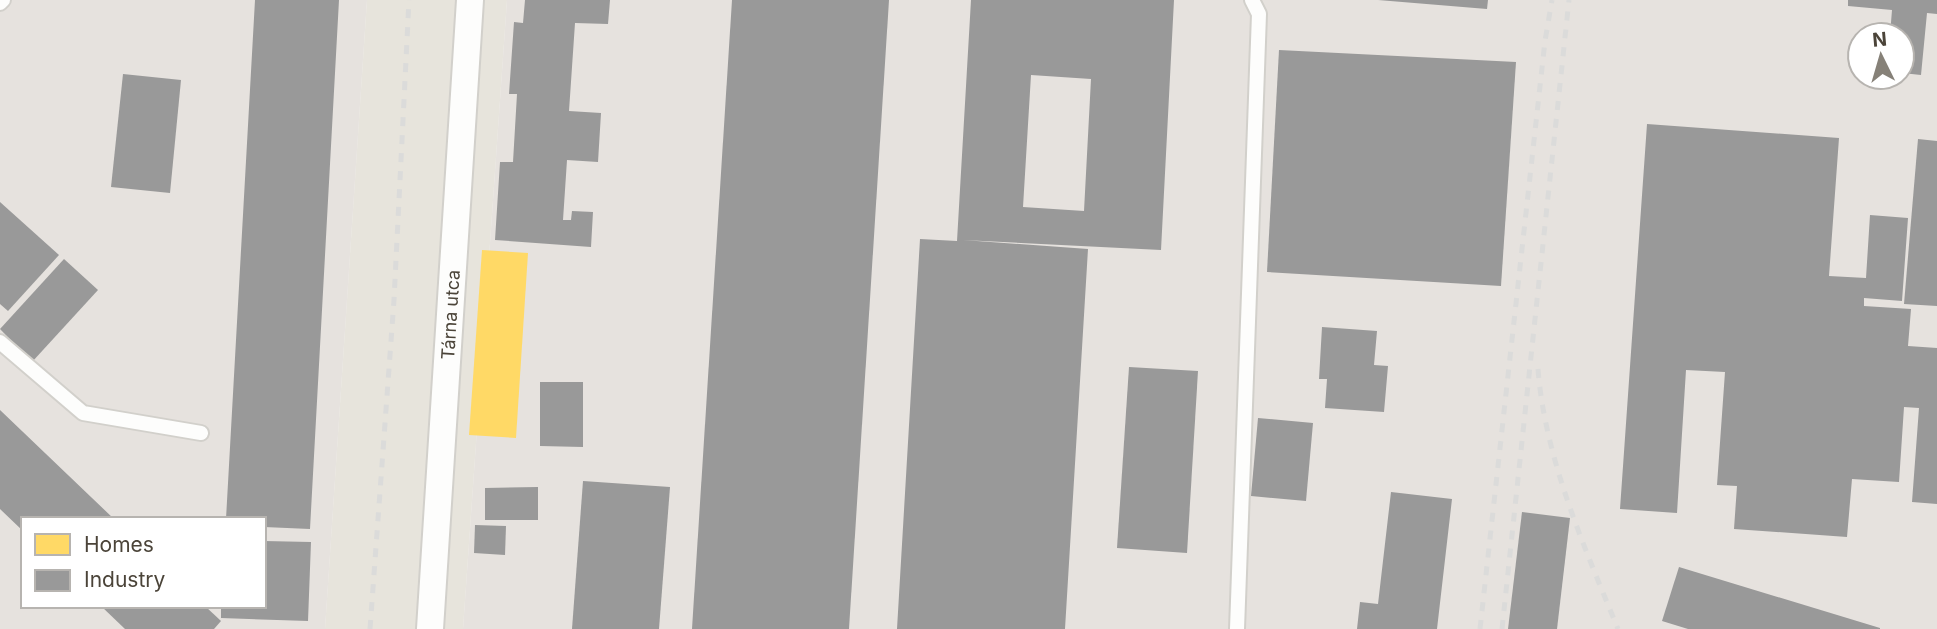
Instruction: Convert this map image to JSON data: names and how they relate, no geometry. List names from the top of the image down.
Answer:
{
  "streets": {
    "street": ["Tárna utca"]
  },
  "legend": ["Homes", "Industry"],
  "north": "top"
}
